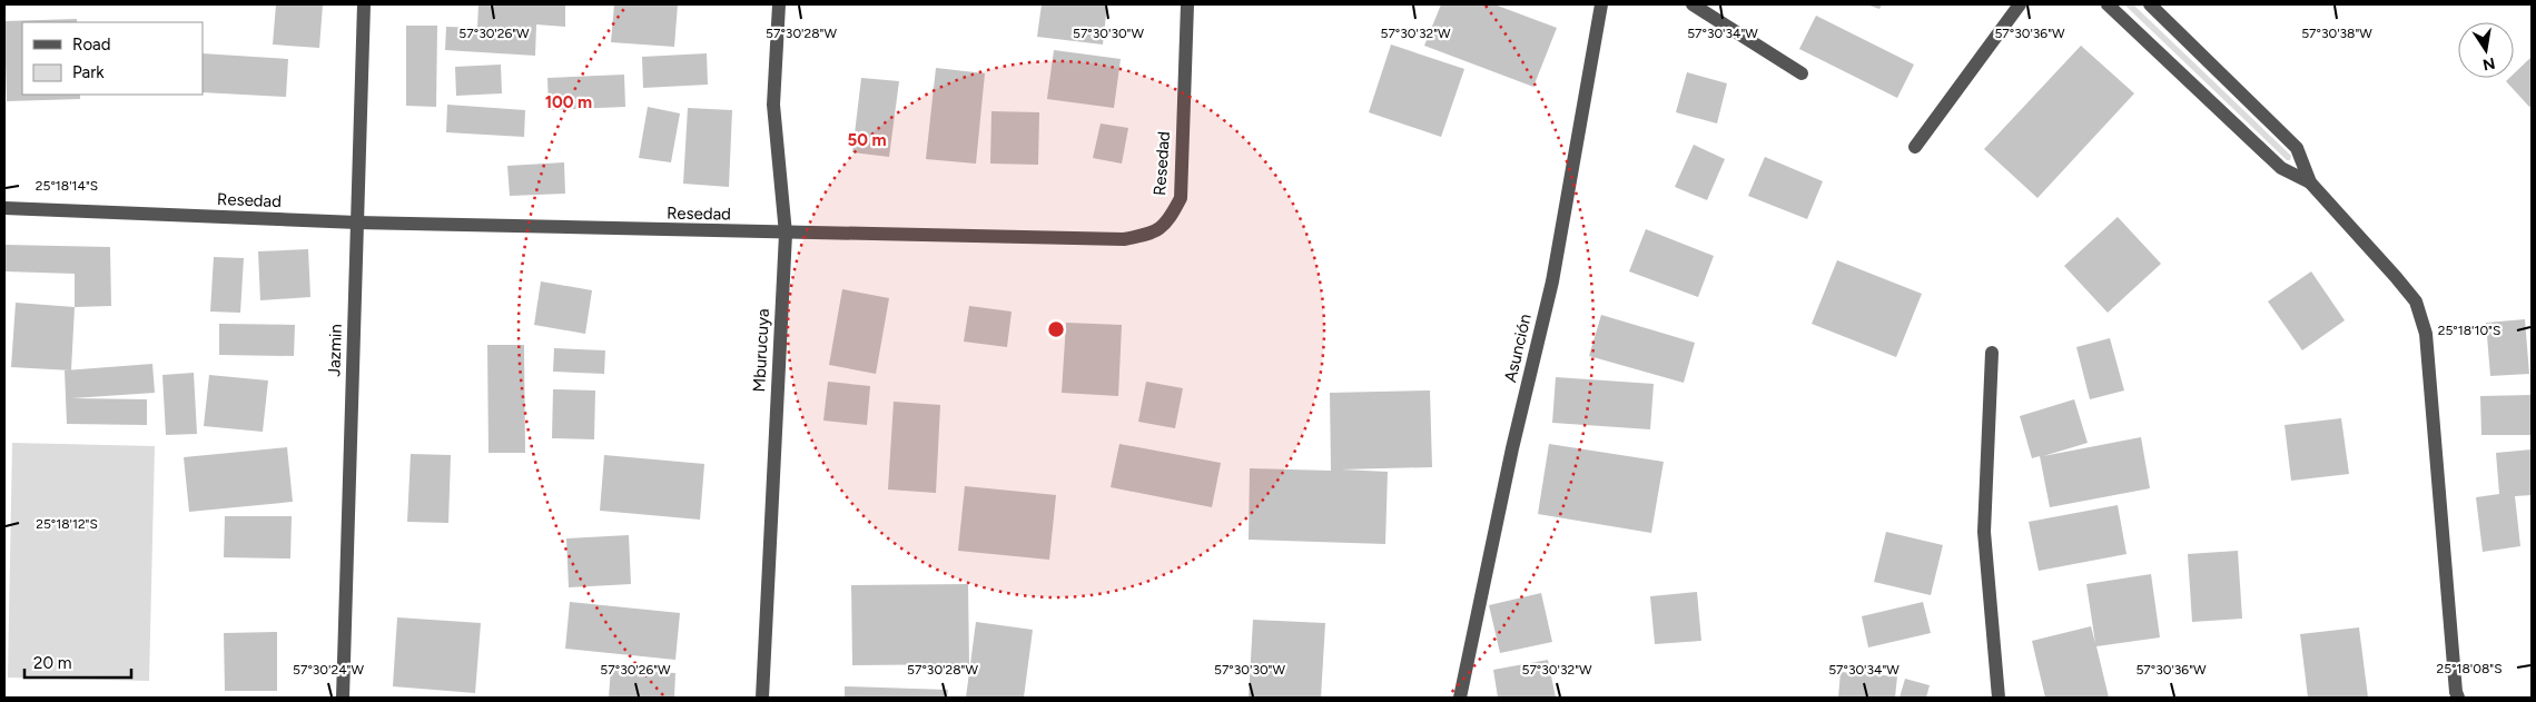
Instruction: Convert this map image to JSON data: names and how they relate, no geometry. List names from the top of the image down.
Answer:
{
  "streets": {
    "street": [
      "Resedad",
      "Asunción",
      "Jazmin",
      "Mburucuya"
    ]
  },
  "crossings": [
    ["Resedad", "Jazmin"],
    ["Resedad", "Mburucuya"]
  ],
  "legend": ["Road", "Park"],
  "scale_bar": "20 m",
  "north": "bottom",
  "coordinates": [
    "57°30'26\"W",
    "57°30'28\"W",
    "57°30'30\"W",
    "57°30'32\"W",
    "57°30'34\"W",
    "57°30'36\"W",
    "57°30'38\"W",
    "25°18'14\"S",
    "25°18'10\"S",
    "25°18'12\"S",
    "25°18'08\"S",
    "57°30'24\"W"
  ],
  "rings": ["100 m", "50 m"]
}
